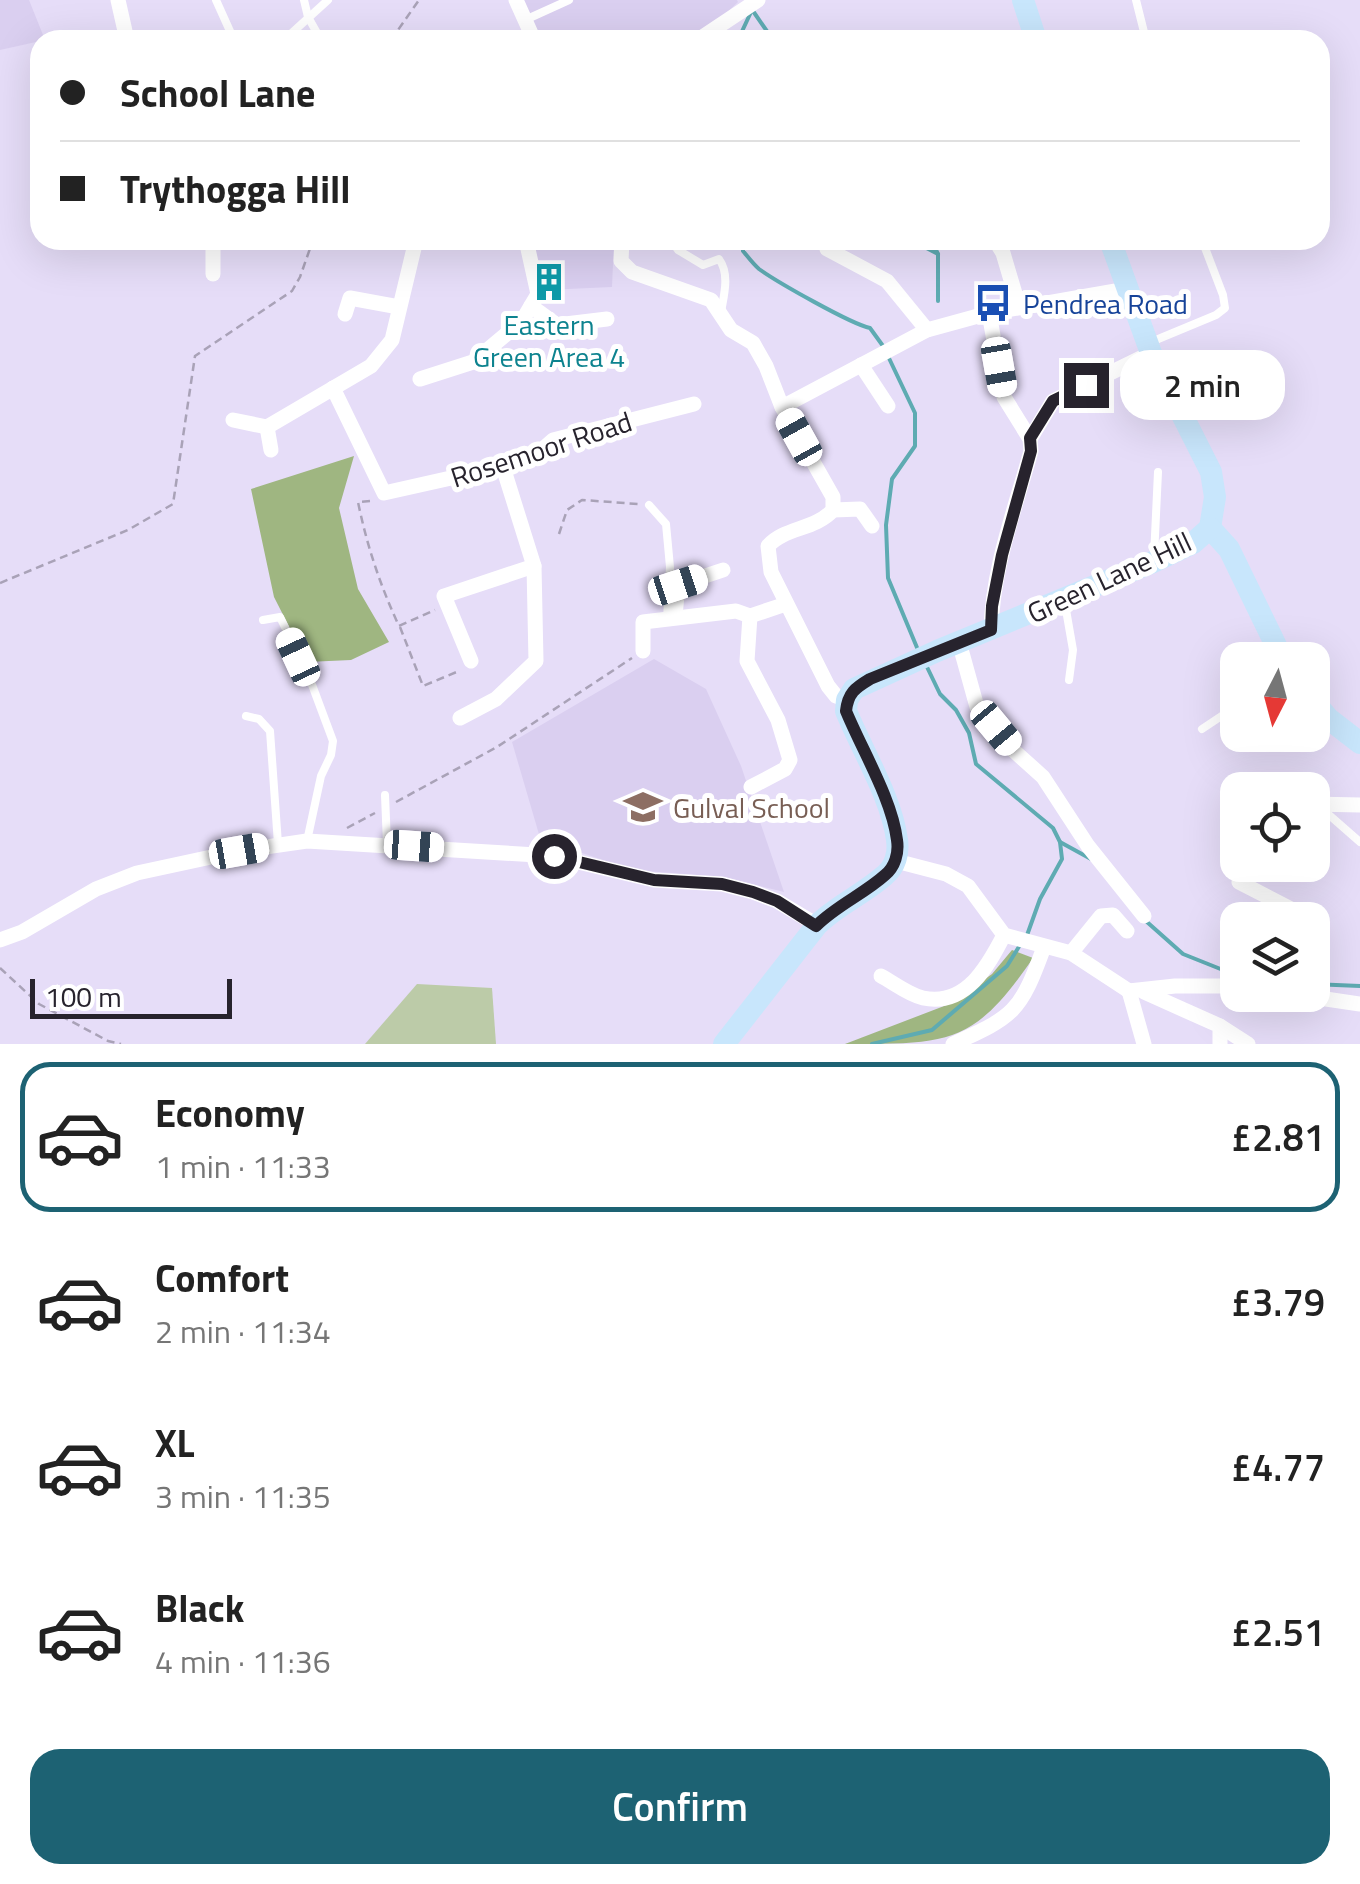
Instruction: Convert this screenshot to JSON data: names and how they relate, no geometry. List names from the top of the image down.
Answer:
{
  "streets": {
    "main road": ["Green Lane Hill"],
    "street": ["Rosemoor Road"]
  },
  "places": {
    "building": ["Eastern Green Area 4"],
    "bus stop": ["Pendrea Road"],
    "school or university": ["Gulval School"]
  },
  "scale_bar": "100 m",
  "north": "bottom",
  "page": {
    "banner": ["School Lane", "Trythogga Hill"],
    "bubble": "2 min",
    "scale": "100 m",
    "list": [
      {
        "name": "Economy",
        "note": "1 min · 11:33",
        "value": "£2.81"
      },
      {
        "name": "Comfort",
        "note": "2 min · 11:34",
        "value": "£3.79"
      },
      {
        "name": "XL",
        "note": "3 min · 11:35",
        "value": "£4.77"
      },
      {
        "name": "Black",
        "note": "4 min · 11:36",
        "value": "£2.51"
      }
    ],
    "buttons": "Confirm"
  }
}
